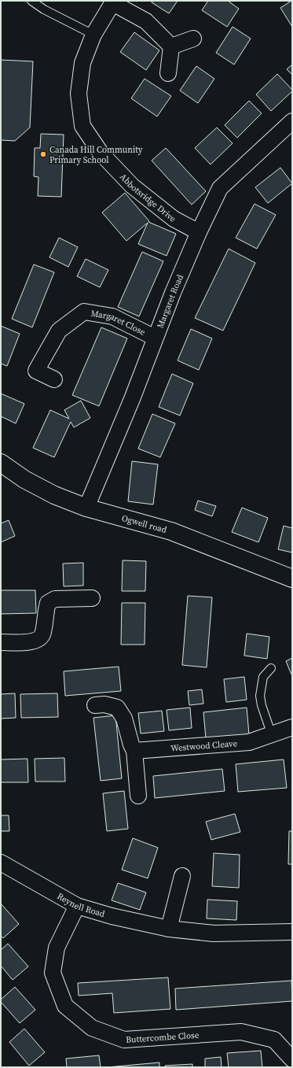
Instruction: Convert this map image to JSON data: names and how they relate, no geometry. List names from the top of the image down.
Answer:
{
  "streets": {
    "street": [
      "Abbotsridge Drive",
      "Margaret Road",
      "Margaret Close",
      "Ogwell road",
      "Westwood Cleave",
      "Reynell Road",
      "Buttercombe Close"
    ]
  },
  "crossings": [
    ["Abbotsridge Drive", "Margaret Road"],
    ["Margaret Road", "Margaret Close"],
    ["Margaret Road", "Ogwell road"],
    ["Reynell Road", "Buttercombe Close"]
  ],
  "places": ["Canada Hill Community Primary School"]
}
